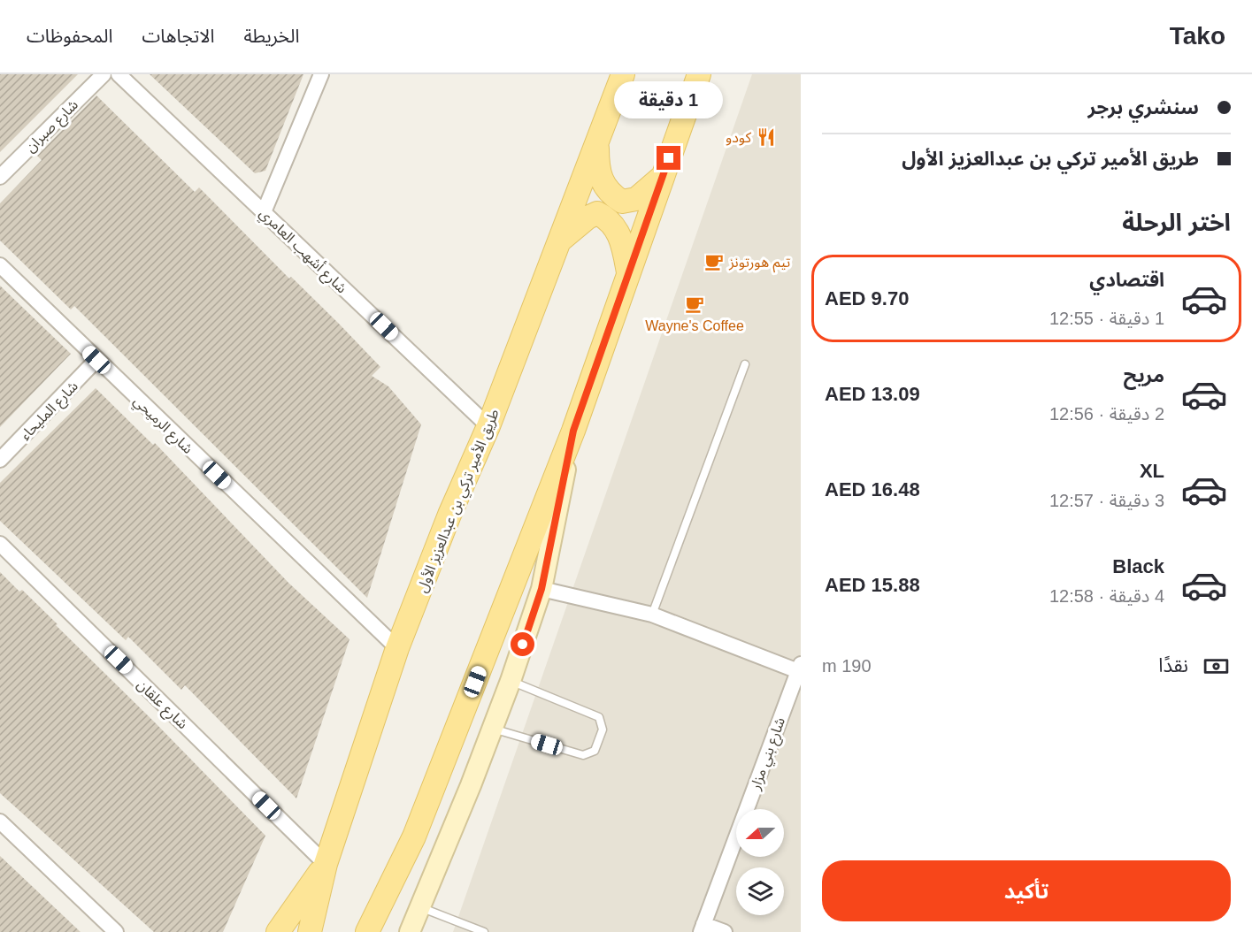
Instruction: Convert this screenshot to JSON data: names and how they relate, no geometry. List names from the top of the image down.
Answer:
{
  "streets": {
    "main road": ["طريق الأمير تركي بن عبدالعزيز الأول"],
    "street": [
      "شارع صبران",
      "شارع أشهب العامري",
      "شارع المليحاء",
      "شارع الرميحي",
      "شارع علقان",
      "شارع بني مزار"
    ]
  },
  "crossings": [
    ["شارع أشهب العامري", "طريق الأمير تركي بن عبدالعزيز الأول"],
    ["شارع المليحاء", "شارع الرميحي"],
    ["شارع الرميحي", "طريق الأمير تركي بن عبدالعزيز الأول"],
    ["طريق الأمير تركي بن عبدالعزيز الأول", "شارع علقان"]
  ],
  "places": {
    "restaurant": ["كودو"],
    "cafe": ["تيم هورتونز", "Wayne's Coffee"]
  },
  "north": "left",
  "page": {
    "header": "Tako",
    "nav": ["الخريطة", "الاتجاهات", "المحفوظات"],
    "banner": ["سنشري برجر", "طريق الأمير تركي بن عبدالعزيز الأول"],
    "bubble": "1 دقيقة",
    "heading": "اختر الرحلة",
    "list": [
      {
        "name": "اقتصادي",
        "note": "1 دقيقة · 12:55",
        "value": "AED 9.70"
      },
      {
        "name": "مريح",
        "note": "2 دقيقة · 12:56",
        "value": "AED 13.09"
      },
      {
        "name": "XL",
        "note": "3 دقيقة · 12:57",
        "value": "AED 16.48"
      },
      {
        "name": "Black",
        "note": "4 دقيقة · 12:58",
        "value": "AED 15.88"
      }
    ],
    "pay": ["نقدًا", "190 m"],
    "buttons": "تأكيد"
  }
}
